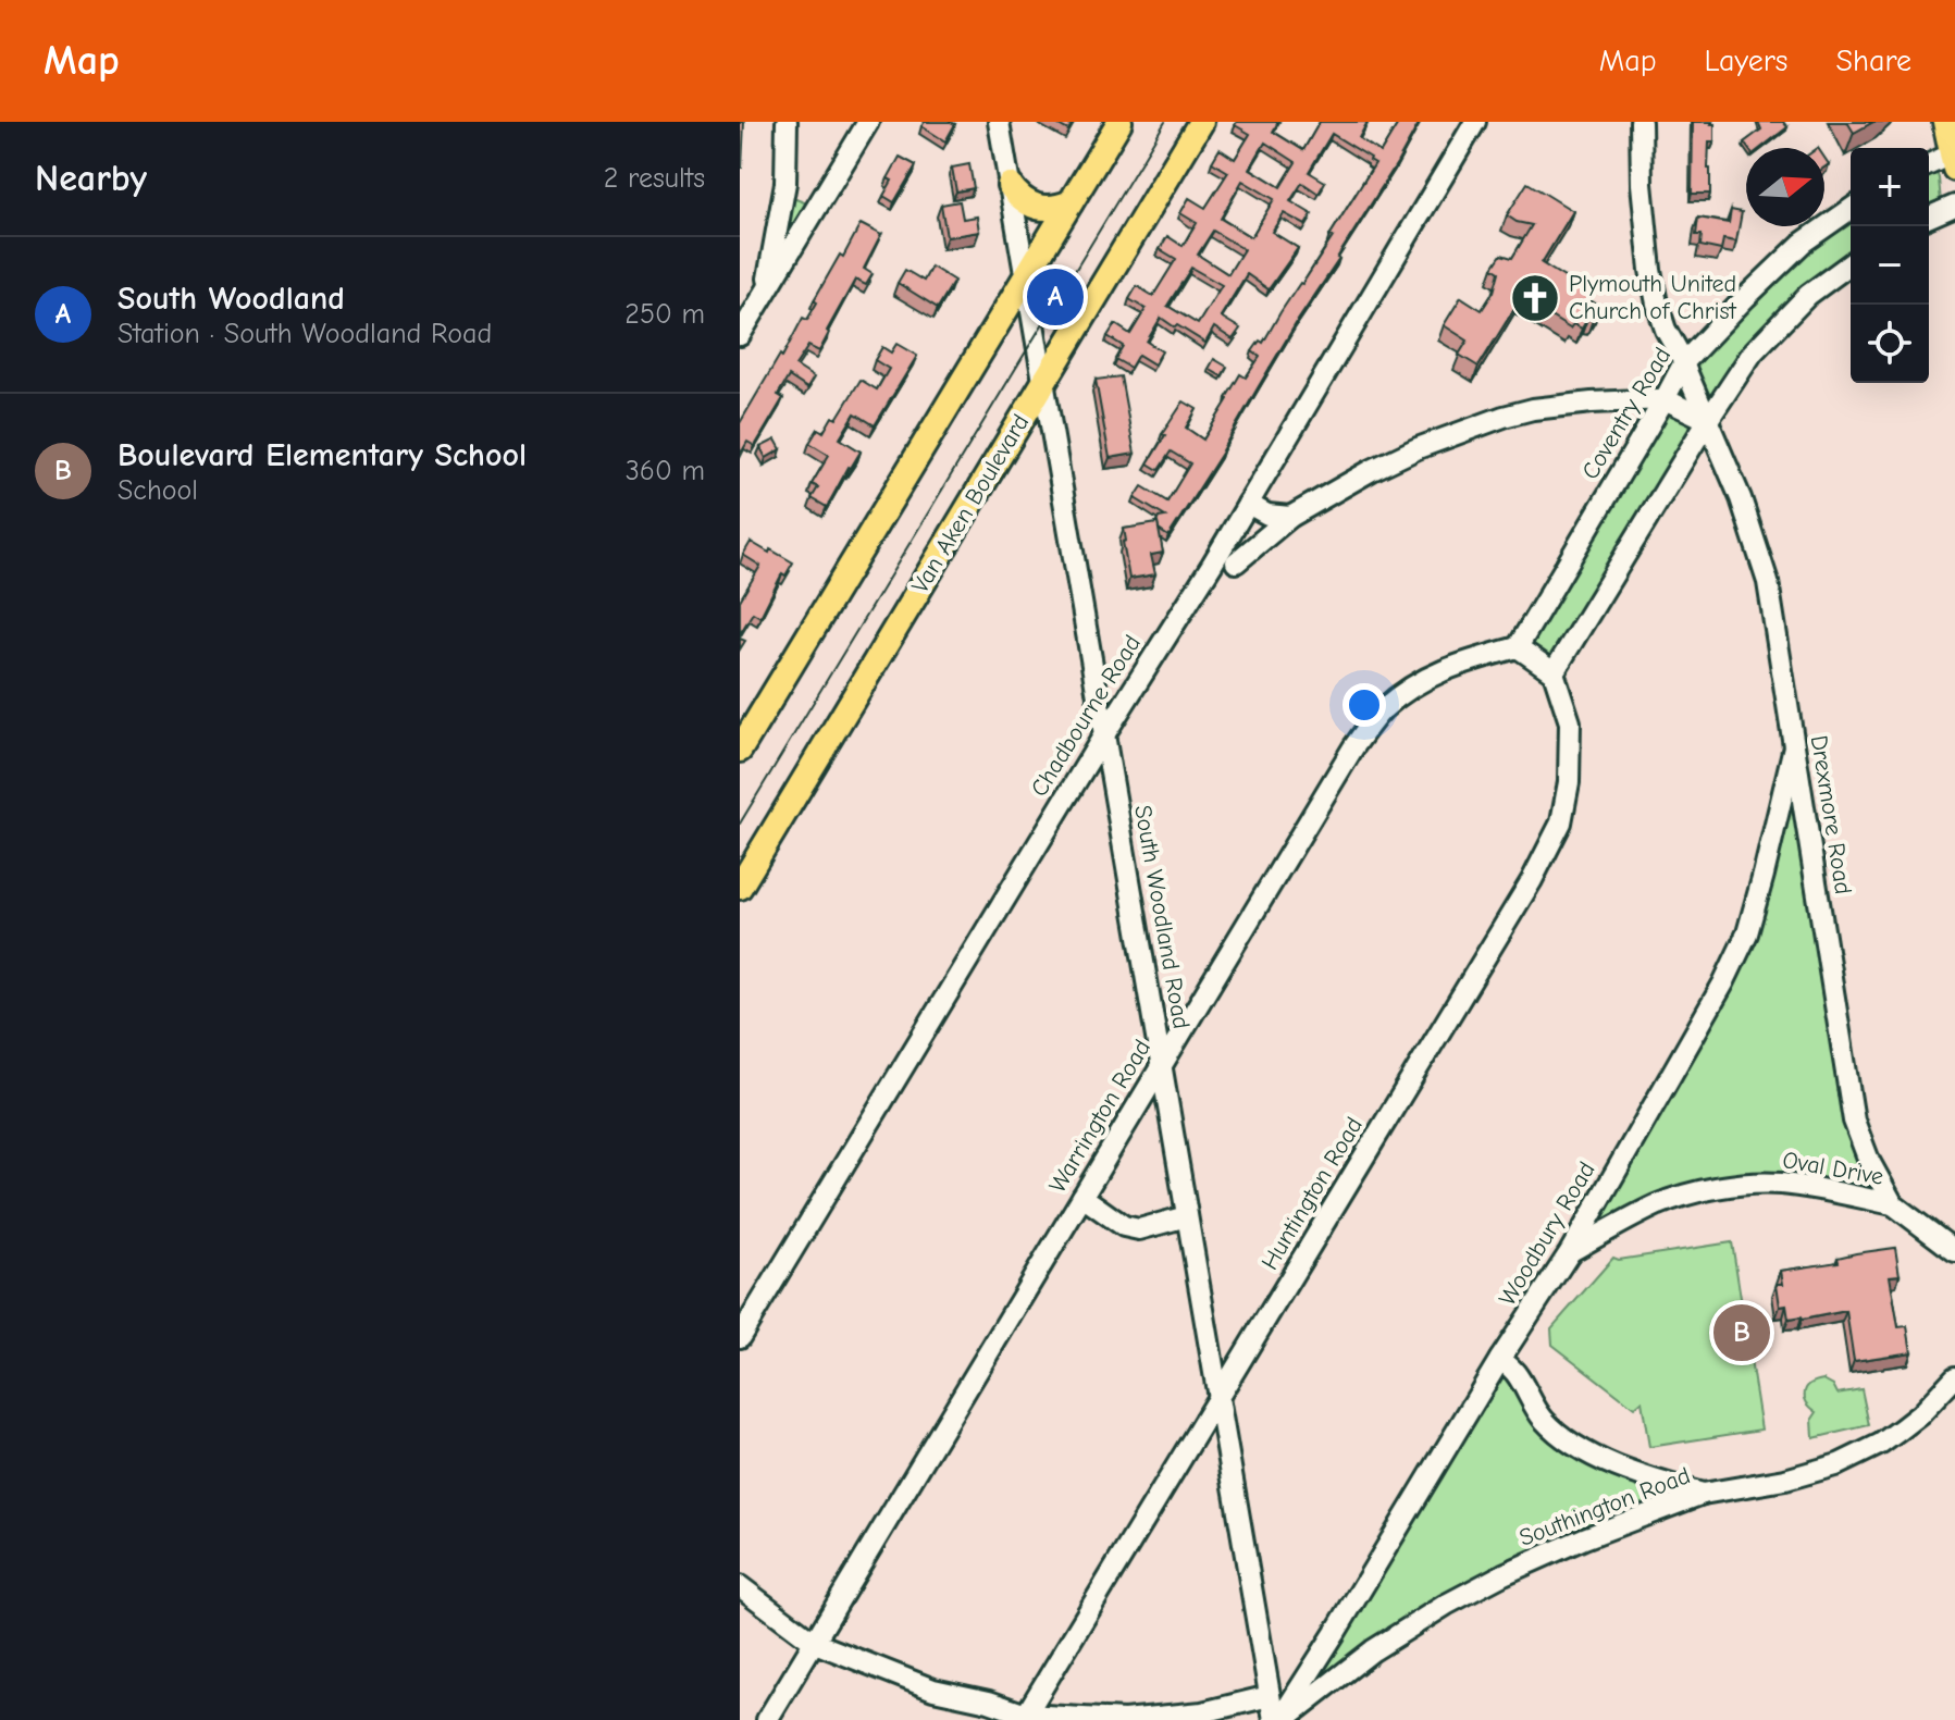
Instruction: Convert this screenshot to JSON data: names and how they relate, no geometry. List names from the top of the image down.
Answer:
{
  "streets": {
    "main road": ["Van Aken Boulevard"],
    "street": [
      "Coventry Road",
      "Chadbourne Road",
      "Drexmore Road",
      "South Woodland Road",
      "Warrington Road",
      "Oval Drive",
      "Huntington Road",
      "Woodbury Road",
      "Southington Road"
    ]
  },
  "crossings": [
    ["Coventry Road", "Drexmore Road"],
    ["Coventry Road", "Warrington Road"],
    ["Van Aken Boulevard", "South Woodland Road"],
    ["Chadbourne Road", "South Woodland Road"],
    ["Drexmore Road", "Oval Drive"],
    ["Drexmore Road", "Woodbury Road"],
    ["South Woodland Road", "Warrington Road"],
    ["South Woodland Road", "Huntington Road"],
    ["South Woodland Road", "Woodbury Road"],
    ["South Woodland Road", "Southington Road"],
    ["Oval Drive", "Woodbury Road"],
    ["Woodbury Road", "Southington Road"]
  ],
  "places": {
    "church": ["Plymouth United Church of Christ"]
  },
  "north": "right",
  "page": {
    "header": "Map",
    "nav": ["Map", "Layers", "Share"],
    "heading": ["Nearby", "2 results"],
    "map_buttons": ["+", "−"],
    "list": [
      {
        "mark": "A",
        "name": "South Woodland",
        "note": "Station · South Woodland Road",
        "value": "250 m"
      },
      {
        "mark": "B",
        "name": "Boulevard Elementary School",
        "note": "School",
        "value": "360 m"
      }
    ],
    "pins": ["A", "B"]
  }
}
